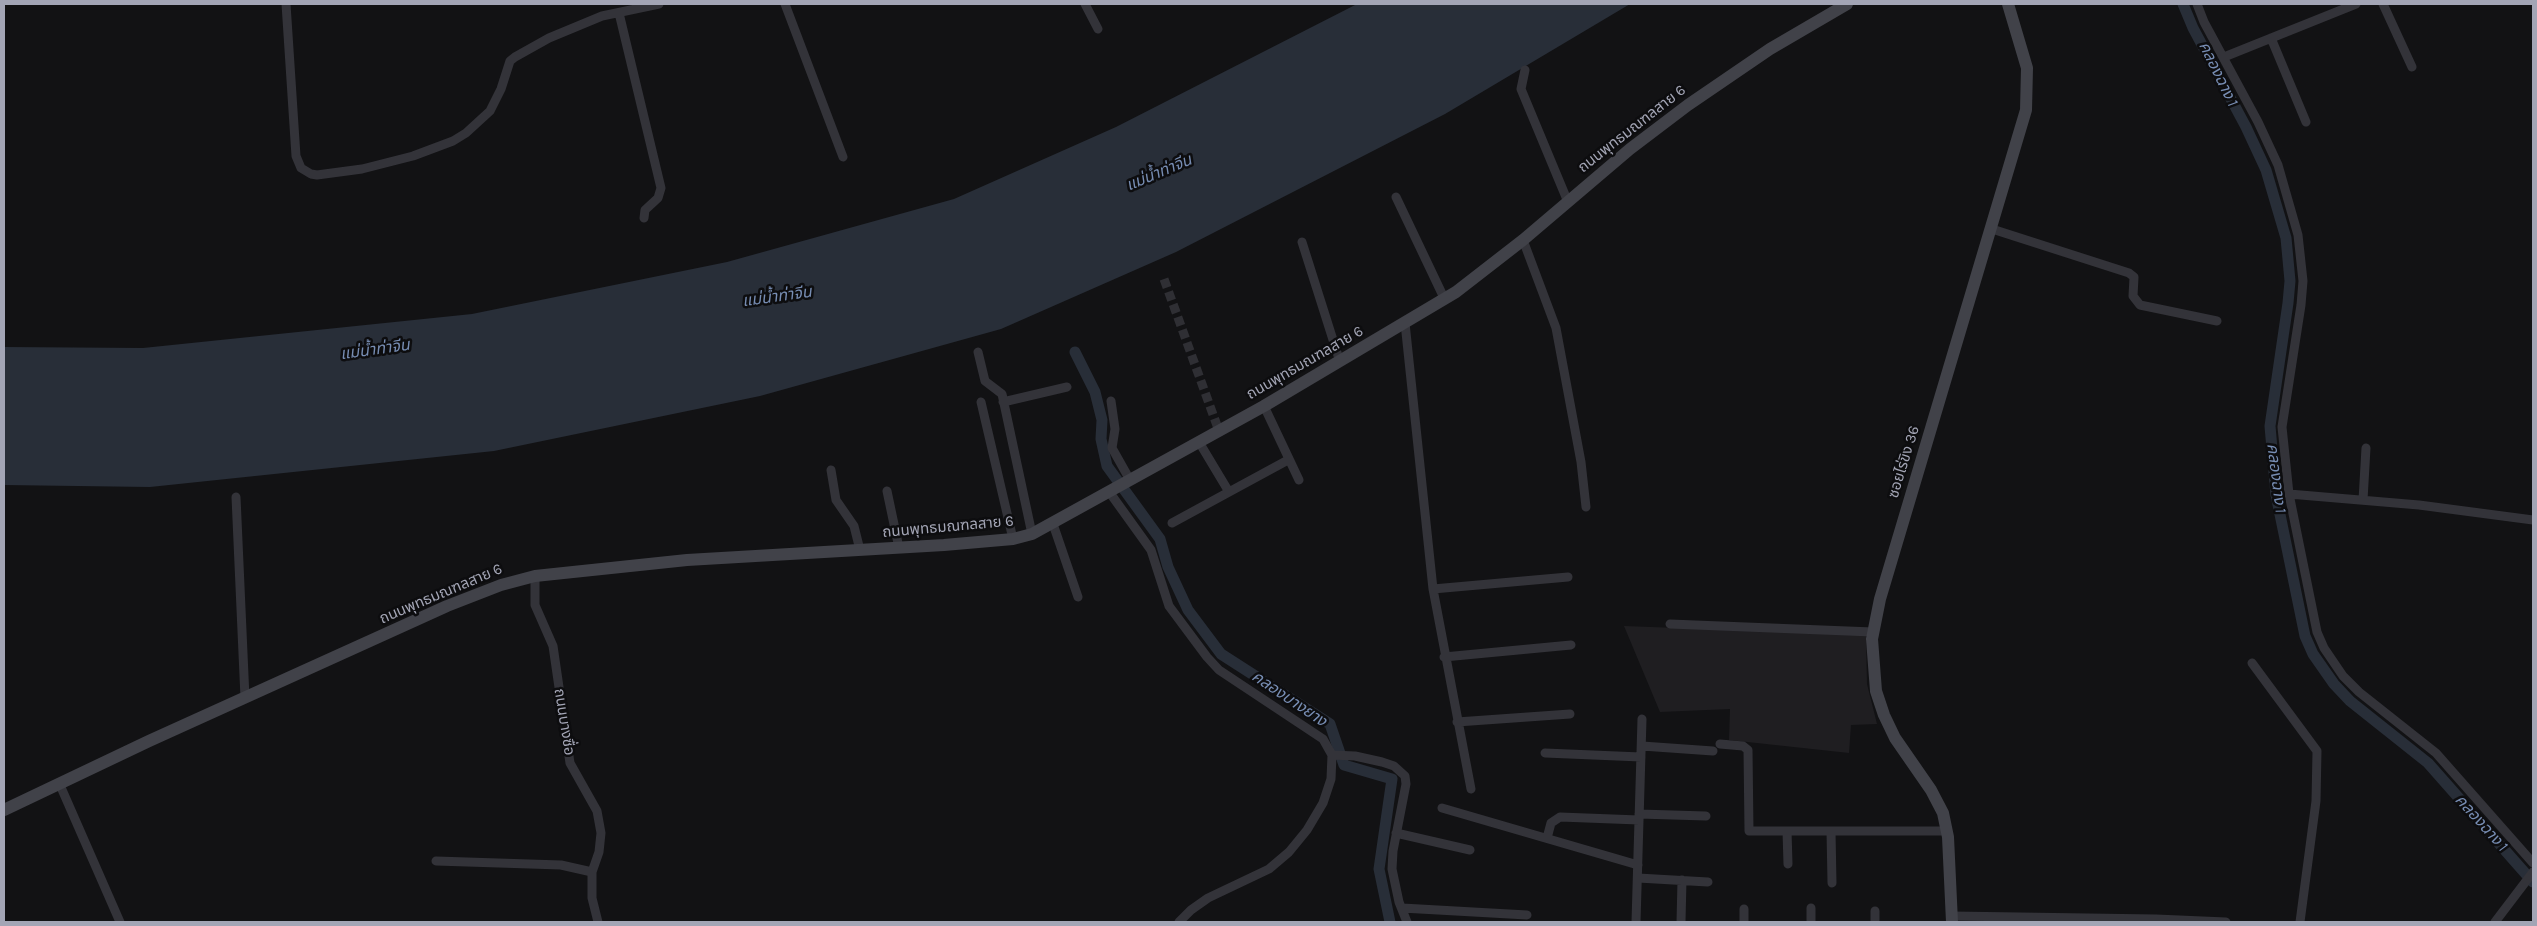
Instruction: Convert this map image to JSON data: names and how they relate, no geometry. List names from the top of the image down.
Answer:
{
  "streets": {
    "main road": ["ถนนพุทธมณฑลสาย 6", "ซอยไร่ขิง 36"],
    "street": ["ถนนบางซื่อ"]
  },
  "crossings": [
    ["ถนนพุทธมณฑลสาย 6", "ถนนบางซื่อ"]
  ],
  "water": ["คลองฉาง 1", "แม่น้ำท่าจีน", "คลองบางยาง"]
}
